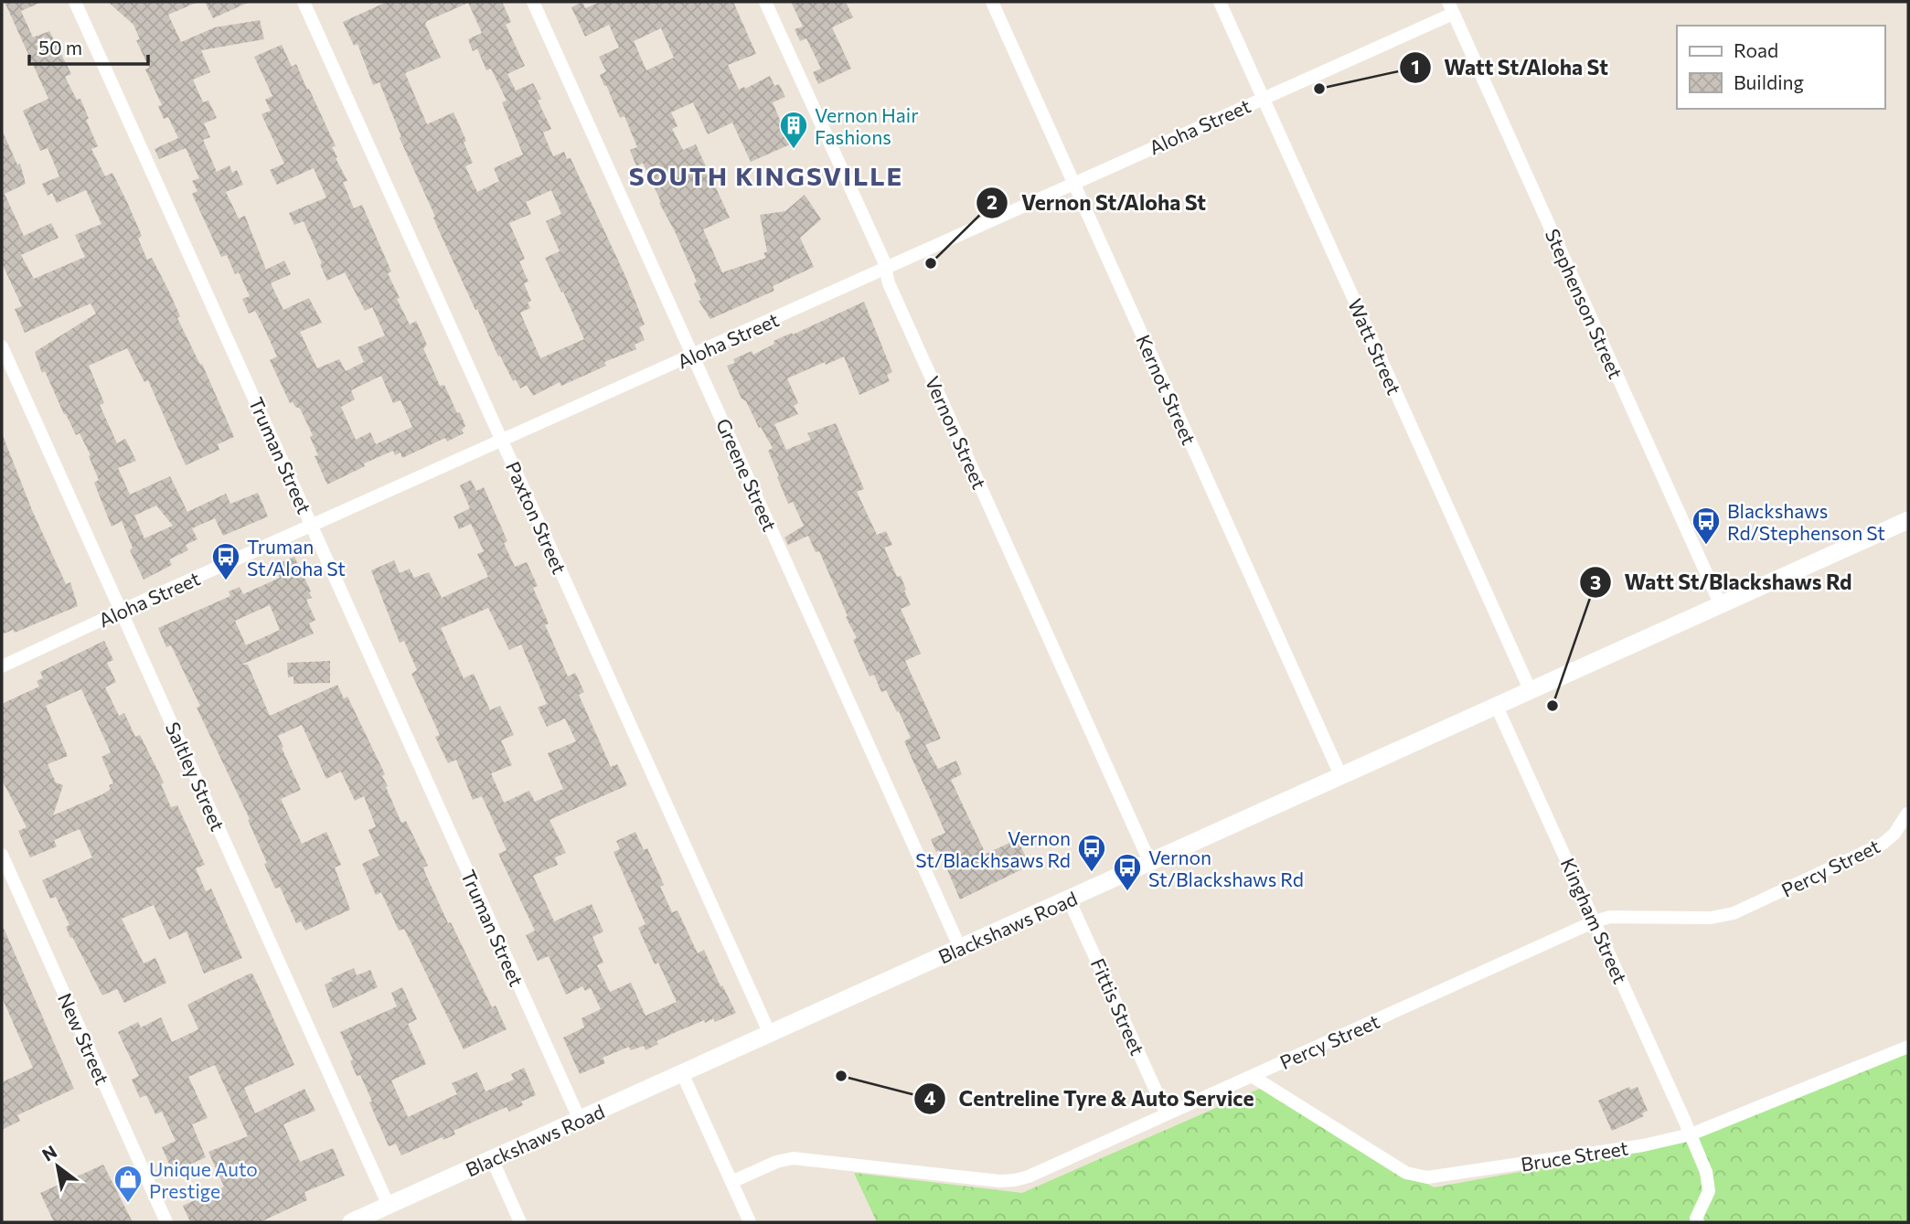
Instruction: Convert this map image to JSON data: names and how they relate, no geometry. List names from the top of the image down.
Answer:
{
  "streets": {
    "main road": ["Blackshaws Road"],
    "street": [
      "Aloha Street",
      "Stephenson Street",
      "Watt Street",
      "Kernot Street",
      "Vernon Street",
      "Truman Street",
      "Greene Street",
      "Paxton Street",
      "Saltley Street",
      "Percy Street",
      "Kingham Street",
      "Fittis Street",
      "New Street",
      "Bruce Street"
    ]
  },
  "crossings": [
    ["Aloha Street", "Stephenson Street"],
    ["Aloha Street", "Watt Street"],
    ["Aloha Street", "Kernot Street"],
    ["Aloha Street", "Vernon Street"],
    ["Aloha Street", "Truman Street"],
    ["Aloha Street", "Greene Street"],
    ["Aloha Street", "Paxton Street"],
    ["Aloha Street", "Saltley Street"],
    ["Stephenson Street", "Blackshaws Road"],
    ["Watt Street", "Blackshaws Road"],
    ["Kernot Street", "Blackshaws Road"],
    ["Vernon Street", "Blackshaws Road"],
    ["Truman Street", "Blackshaws Road"],
    ["Greene Street", "Blackshaws Road"],
    ["Paxton Street", "Blackshaws Road"],
    ["Saltley Street", "Blackshaws Road"],
    ["Percy Street", "Kingham Street"],
    ["Percy Street", "Fittis Street"],
    ["Percy Street", "Bruce Street"],
    ["Kingham Street", "Blackshaws Road"],
    ["Kingham Street", "Bruce Street"],
    ["Blackshaws Road", "Fittis Street"]
  ],
  "districts": ["SOUTH KINGSVILLE"],
  "places": {
    "other": [
      "Watt St/Aloha St",
      "Vernon St/Aloha St",
      "Watt St/Blackshaws Rd",
      "Centreline Tyre & Auto Service"
    ],
    "building": ["Vernon Hair Fashions"],
    "bus stop": [
      "Blackshaws Rd/Stephenson St",
      "Truman St/Aloha St",
      "Vernon St/Blackhsaws Rd",
      "Vernon St/Blackshaws Rd"
    ],
    "shop": ["Unique Auto Prestige"]
  },
  "legend": ["Road", "Building"],
  "scale_bar": "50 m",
  "north": "top left"
}
